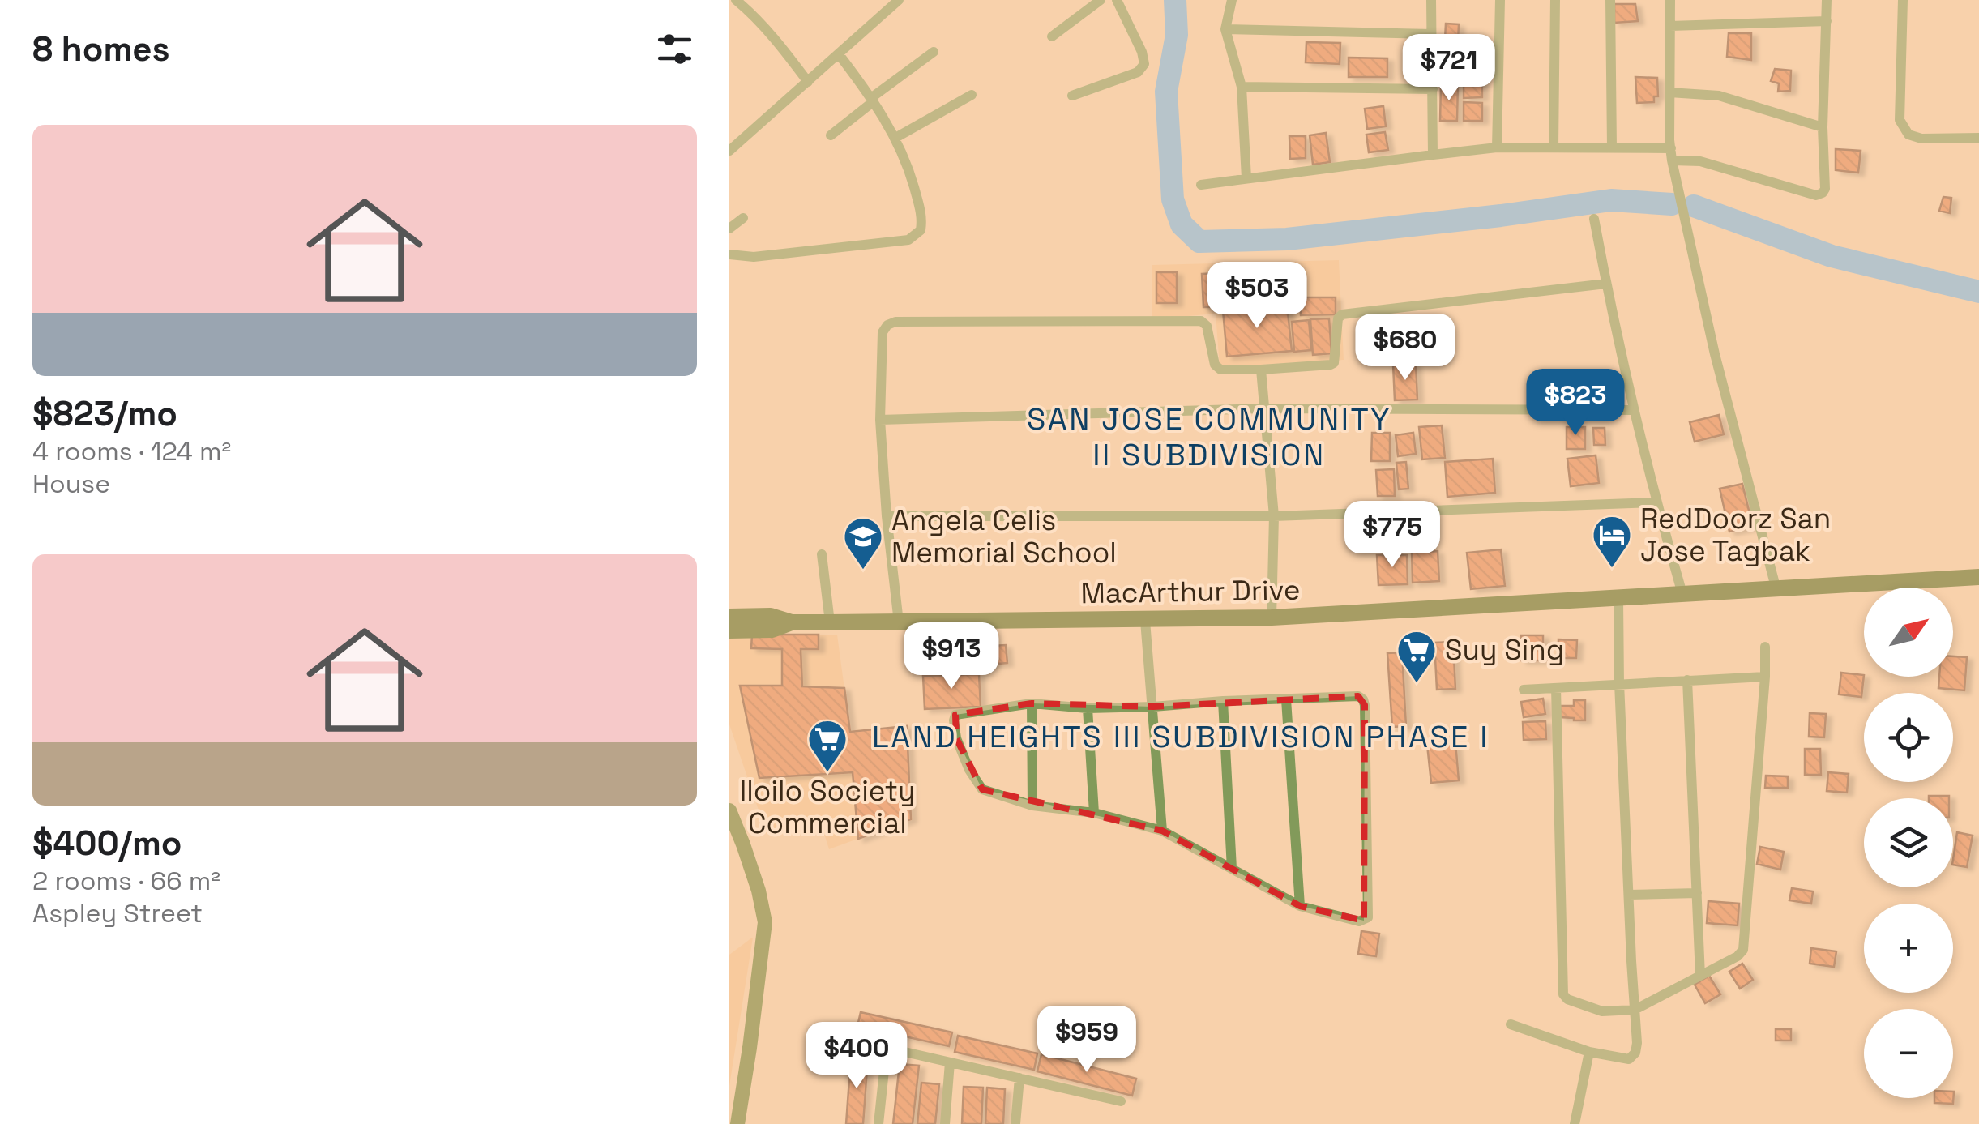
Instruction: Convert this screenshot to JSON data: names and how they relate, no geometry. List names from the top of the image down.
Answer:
{
  "streets": {
    "main road": ["MacArthur Drive"]
  },
  "districts": ["SAN JOSE COMMUNITY II SUBDIVISION", "LAND HEIGHTS III SUBDIVISION PHASE I"],
  "places": {
    "hotel": ["RedDoorz San Jose Tagbak"],
    "school or university": ["Angela Celis Memorial School"],
    "supermarket": ["Suy Sing", "Iloilo Society Commercial"]
  },
  "north": "top right",
  "page": {
    "heading": "8 homes",
    "price": [
      "$721",
      "$503",
      "$680",
      "$823",
      "$775",
      "$913",
      "$959",
      "$400"
    ],
    "list": [
      {
        "name": "$823/mo",
        "note": "4 rooms · 124 m² · House"
      },
      {
        "name": "$400/mo",
        "note": "2 rooms · 66 m² · Aspley Street"
      }
    ],
    "map_buttons": ["+", "−"]
  }
}
